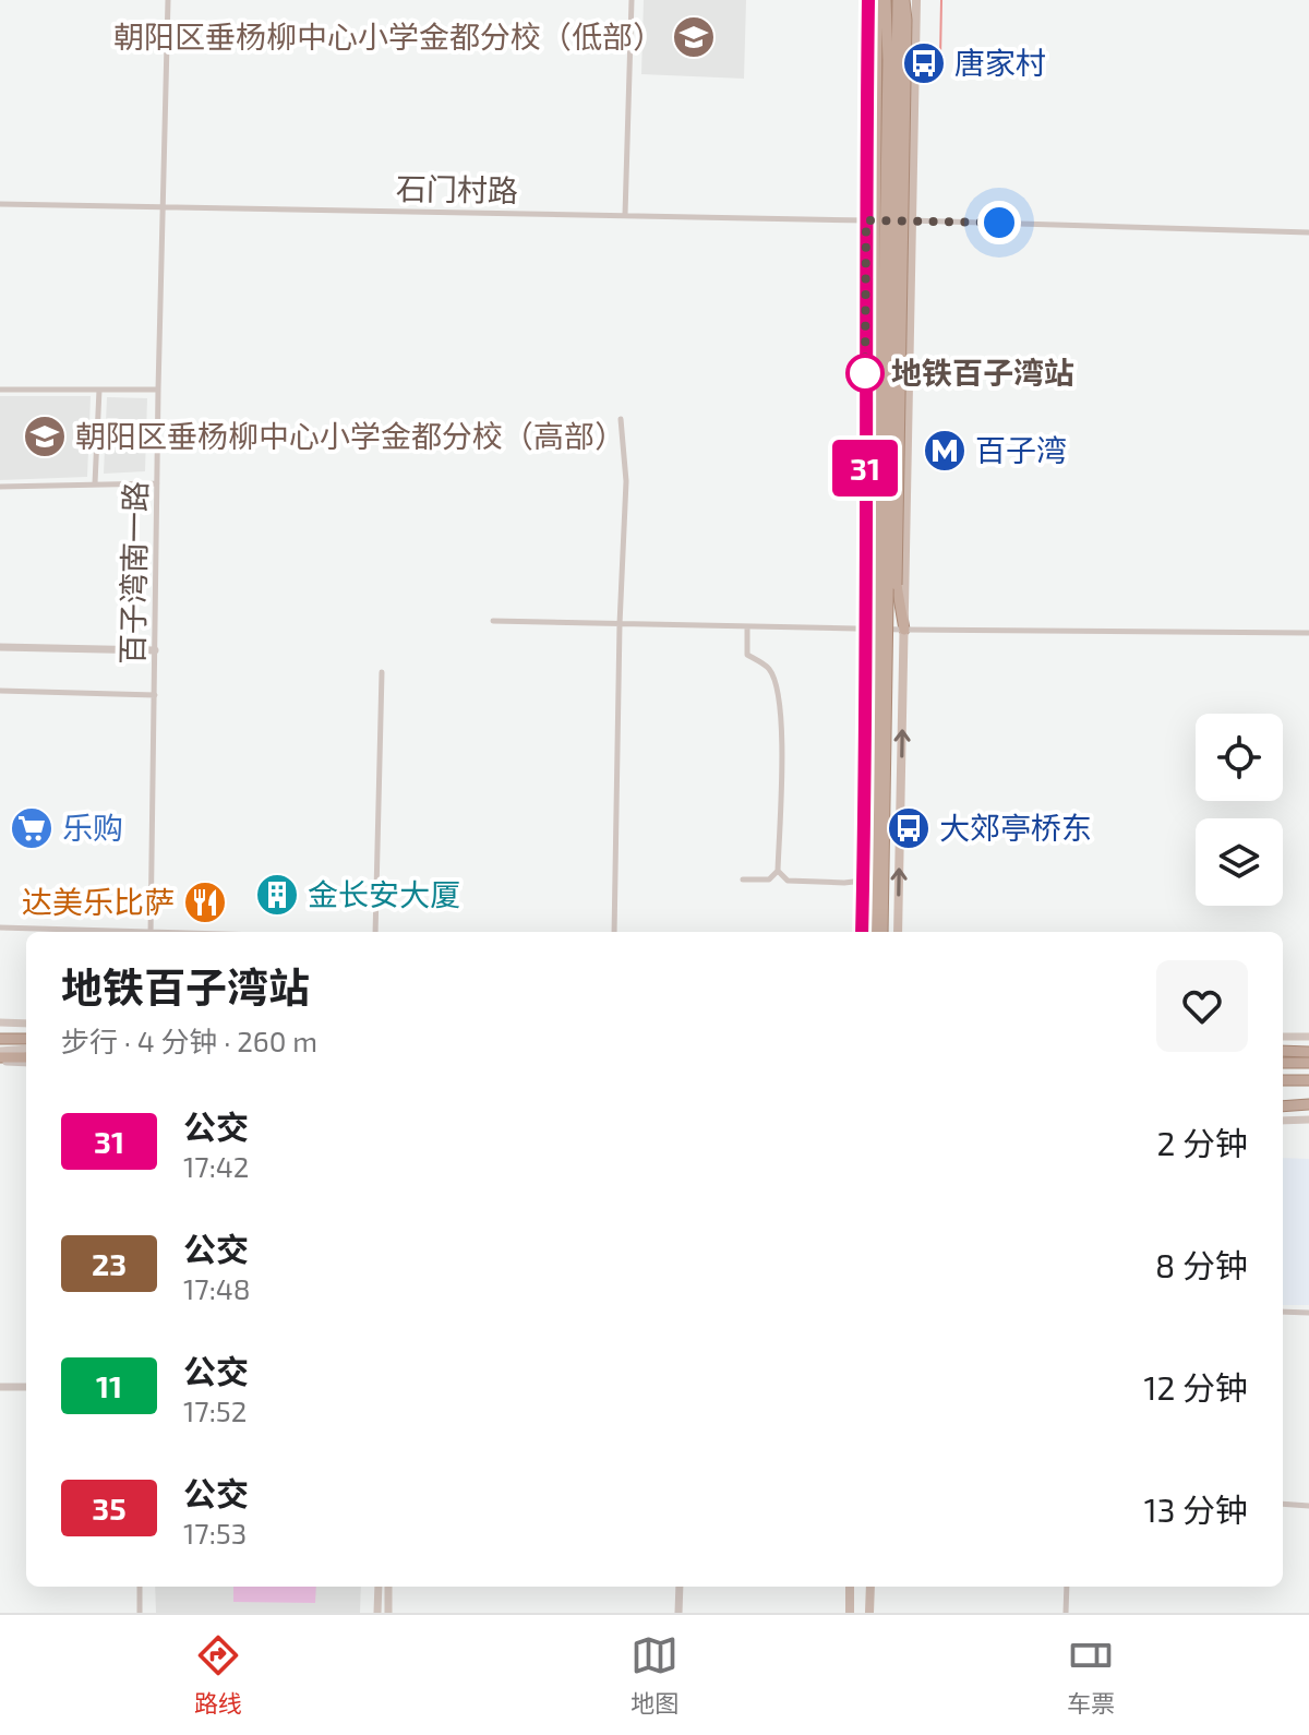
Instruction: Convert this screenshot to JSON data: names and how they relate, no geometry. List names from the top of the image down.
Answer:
{
  "streets": {
    "street": ["石门村路", "百子湾南一路"]
  },
  "crossings": [
    ["石门村路", "百子湾南一路"]
  ],
  "places": {
    "school or university": ["朝阳区垂杨柳中心小学金都分校（低部）", "朝阳区垂杨柳中心小学金都分校（高部）"],
    "bus stop": ["唐家村", "大郊亭桥东"],
    "other": ["地铁百子湾站"],
    "metro station": ["百子湾"],
    "supermarket": ["乐购"],
    "building": ["金长安大厦"],
    "restaurant": ["达美乐比萨"]
  },
  "lines": ["bus line 31"],
  "page": {
    "on_map": "31",
    "heading": ["地铁百子湾站", "步行 · 4 分钟 · 260 m"],
    "list": [
      {
        "mark": "31",
        "name": "公交",
        "note": "17:42",
        "value": "2 分钟"
      },
      {
        "mark": "23",
        "name": "公交",
        "note": "17:48",
        "value": "8 分钟"
      },
      {
        "mark": "11",
        "name": "公交",
        "note": "17:52",
        "value": "12 分钟"
      },
      {
        "mark": "35",
        "name": "公交",
        "note": "17:53",
        "value": "13 分钟"
      }
    ],
    "tabs": ["路线", "地图", "车票"]
  }
}
